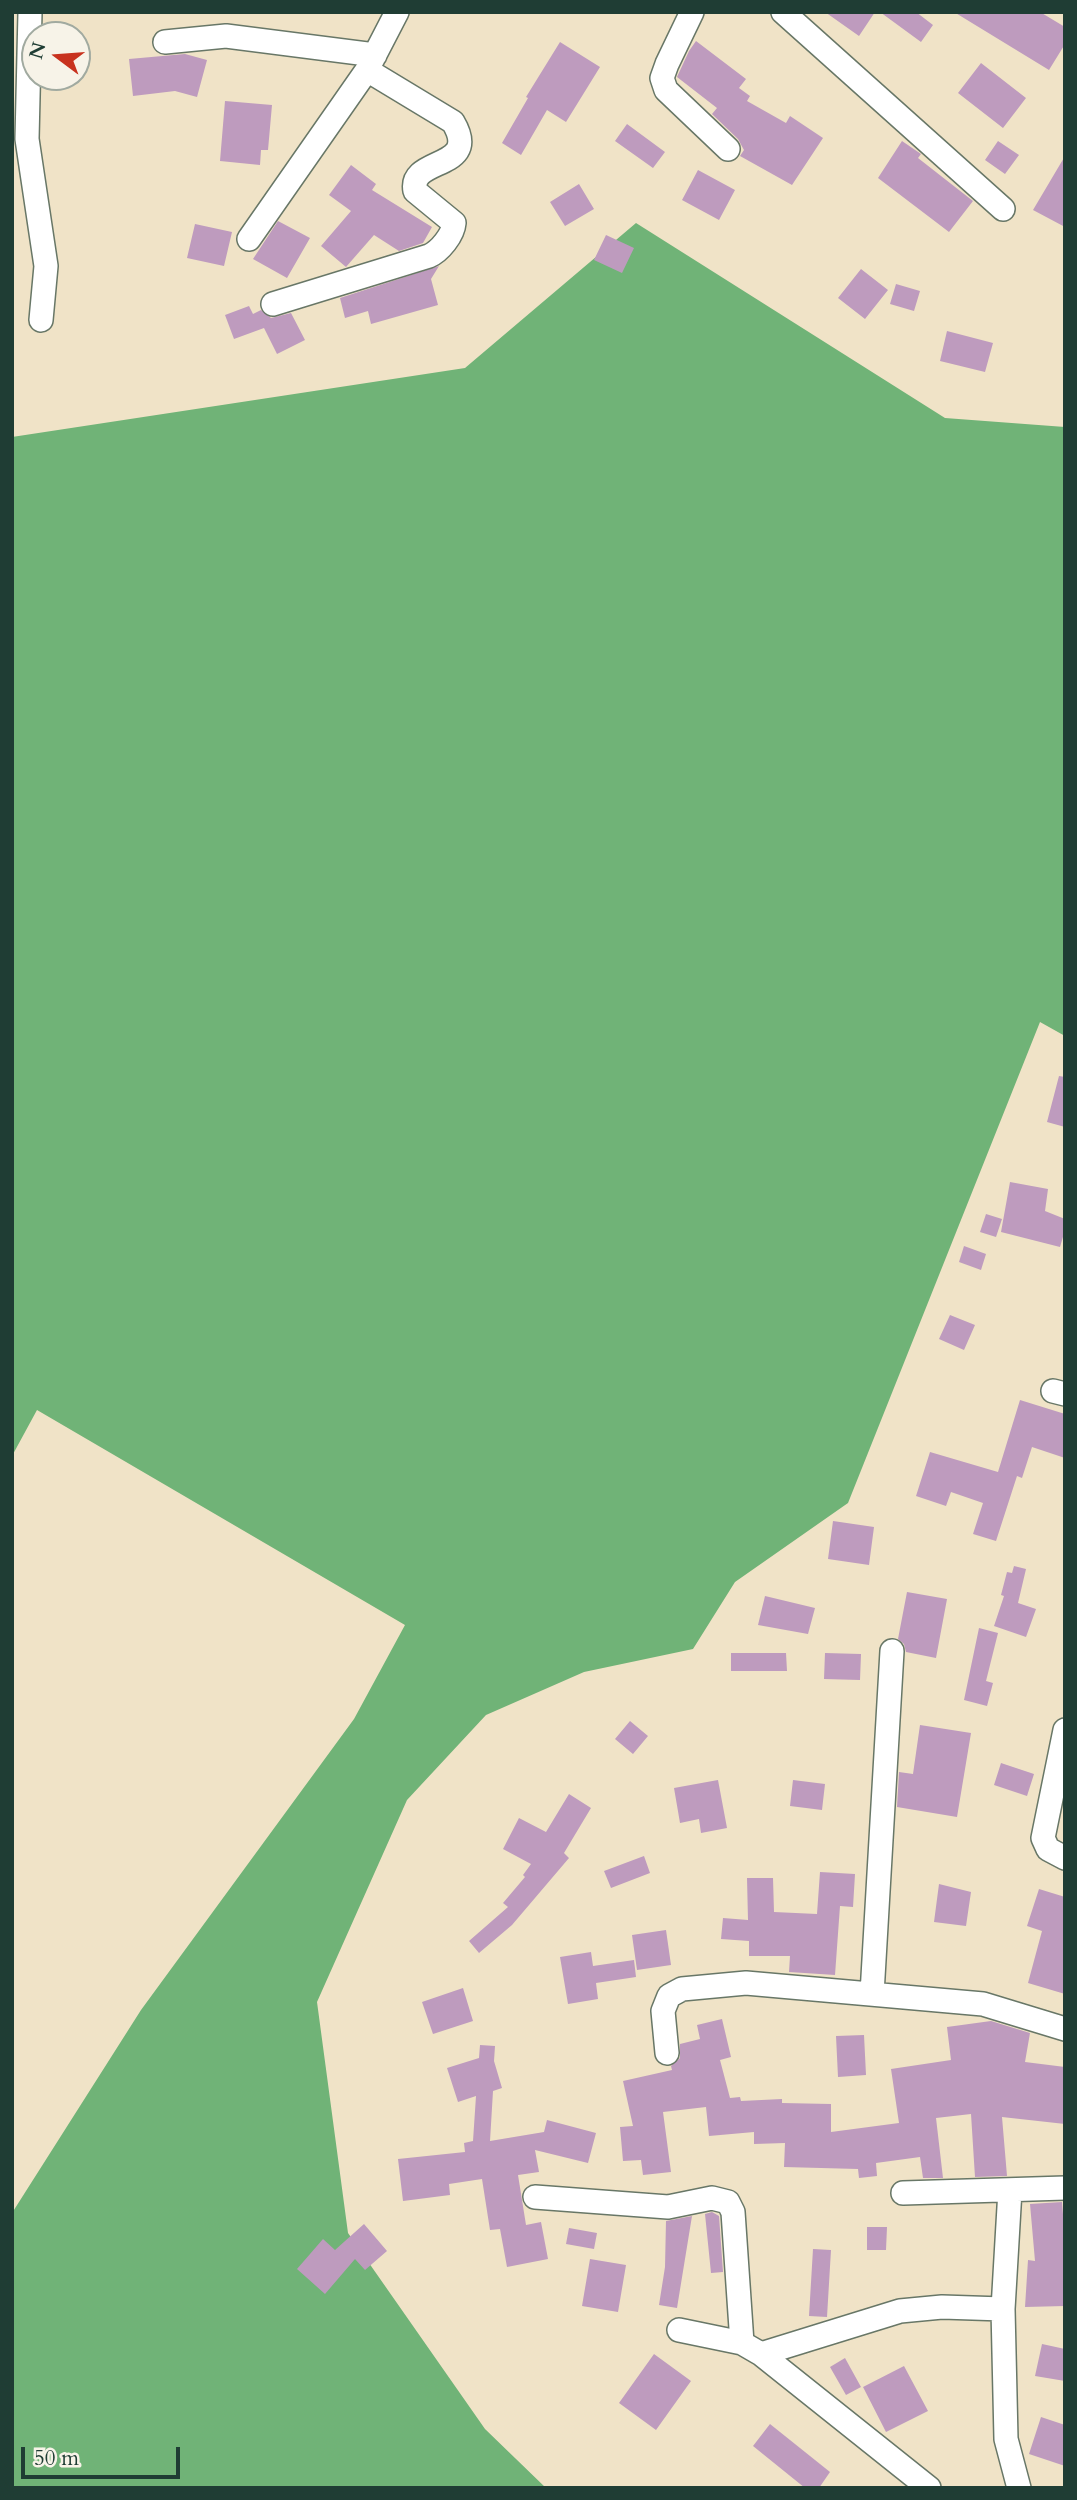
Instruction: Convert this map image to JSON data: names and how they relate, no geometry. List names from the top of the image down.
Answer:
{
  "scale_bar": "50 m",
  "north": "left"
}
